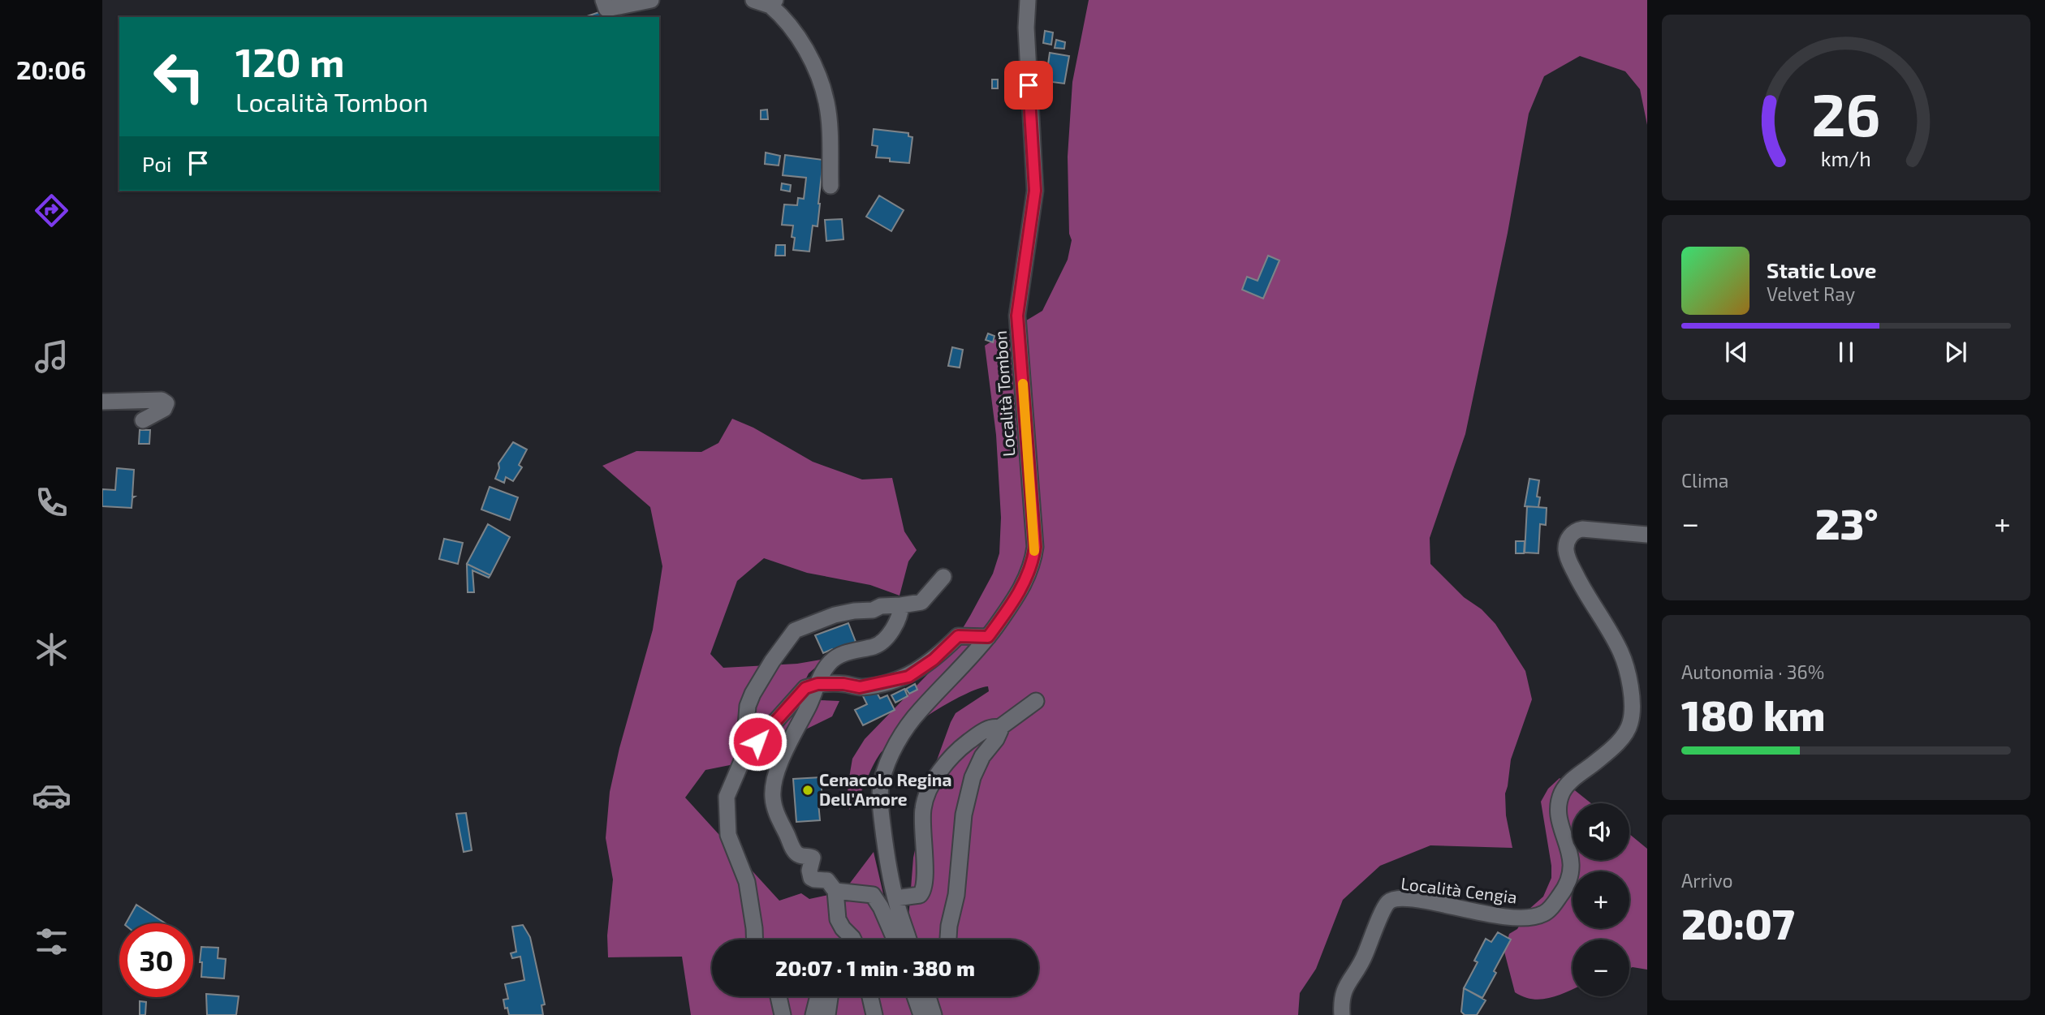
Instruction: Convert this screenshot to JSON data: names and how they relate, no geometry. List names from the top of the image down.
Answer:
{
  "streets": {
    "street": ["Località Tombon", "Località Cengia"]
  },
  "places": ["Cenacolo Regina Dell'Amore"],
  "page": {
    "tabs": "20:06",
    "turn": ["120 m", "Località Tombon"],
    "then": "Poi",
    "song": ["Static Love", "Velvet Ray"],
    "tile": [
      "Clima",
      ["Autonomia · 36%", "180 km"],
      ["Arrivo", "20:07"]
    ],
    "heat": ["−", "23°", "+"],
    "map_buttons": ["+", "−"],
    "limit": "30",
    "trip": "20:07 · 1 min · 380 m",
    "gauge": ["26", "km/h"]
  }
}
